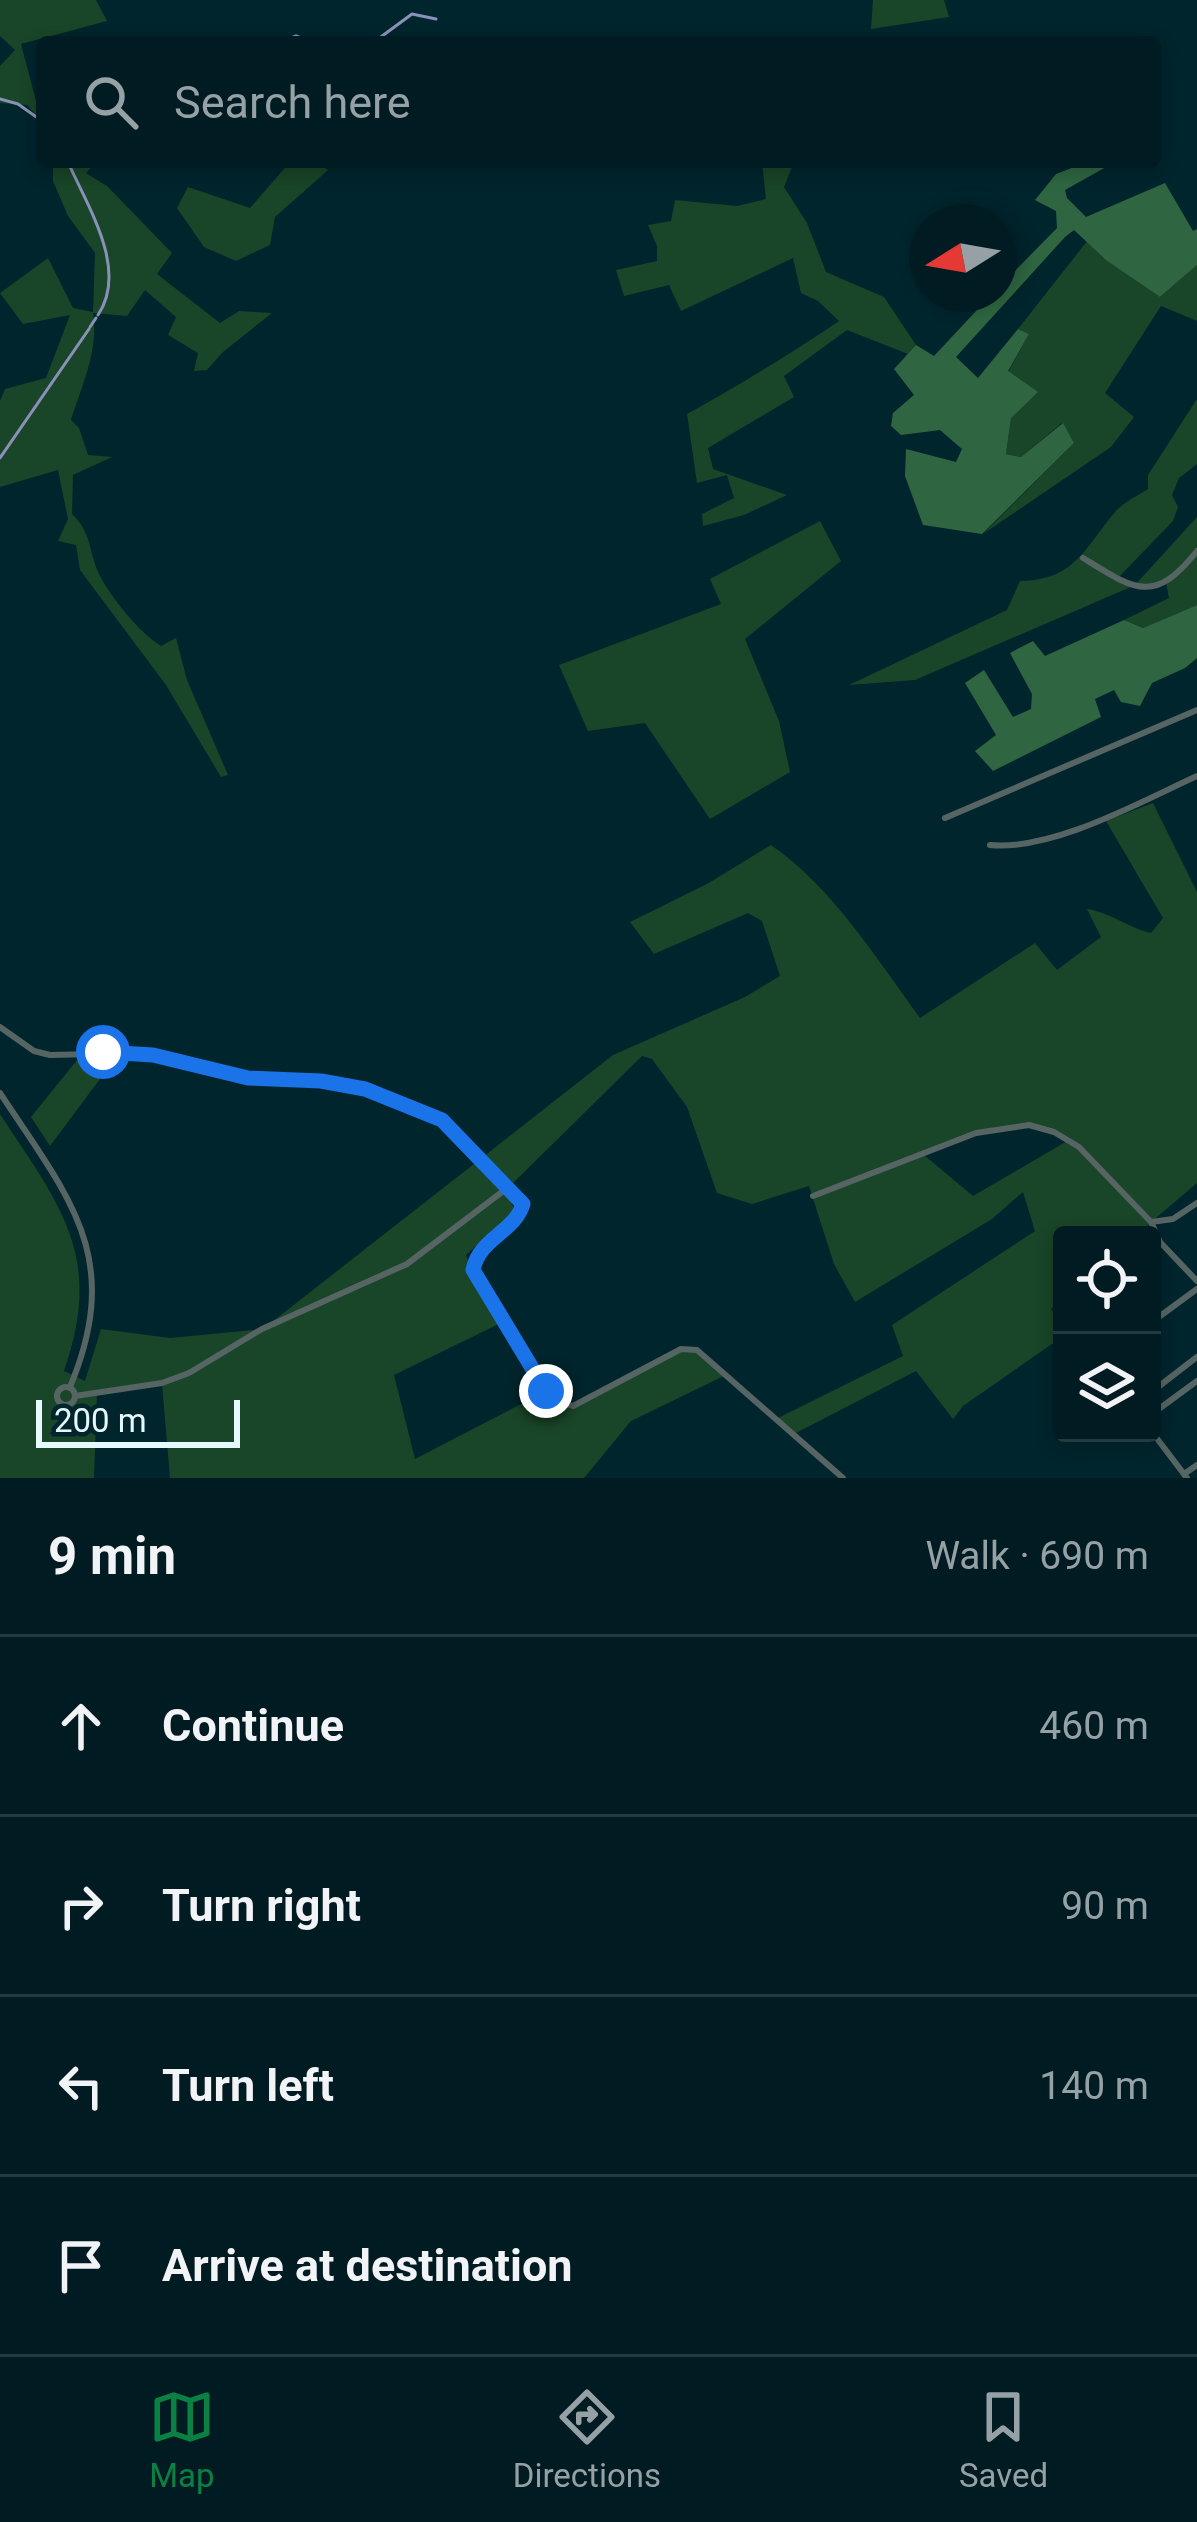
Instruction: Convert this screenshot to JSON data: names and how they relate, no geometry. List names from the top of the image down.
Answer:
{
  "scale_bar": "200 m",
  "north": "left",
  "page": {
    "search": "Search here",
    "scale": "200 m",
    "heading": ["9 min", "Walk · 690 m"],
    "list": [
      ["Continue", "460 m"],
      ["Turn right", "90 m"],
      ["Turn left", "140 m"],
      "Arrive at destination"
    ],
    "nav": ["Map", "Directions", "Saved"]
  }
}
